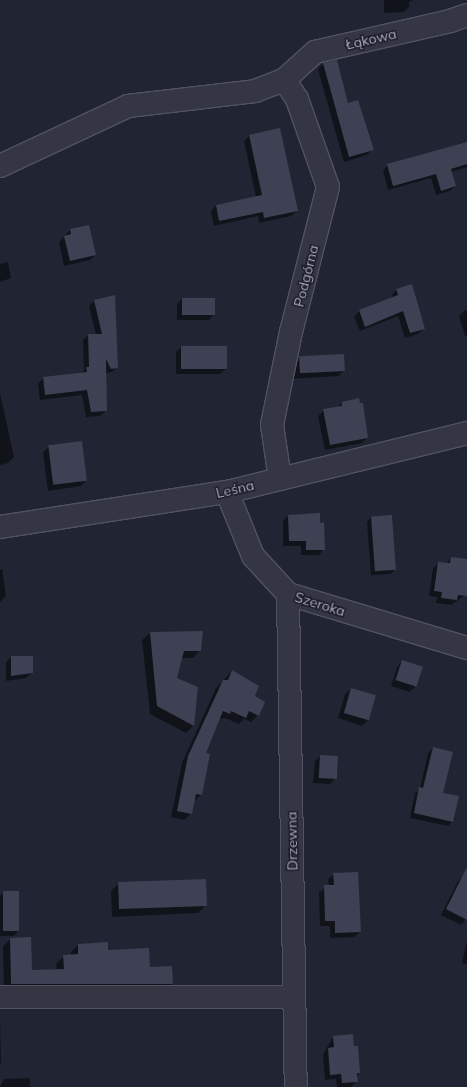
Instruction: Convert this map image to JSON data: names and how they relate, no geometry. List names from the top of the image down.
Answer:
{
  "streets": {
    "street": [
      "Łąkowa",
      "Podgórna",
      "Leśna",
      "Szeroka",
      "Drzewna"
    ]
  },
  "crossings": [
    ["Łąkowa", "Podgórna"],
    ["Podgórna", "Leśna"],
    ["Leśna", "Szeroka"],
    ["Szeroka", "Drzewna"]
  ]
}
